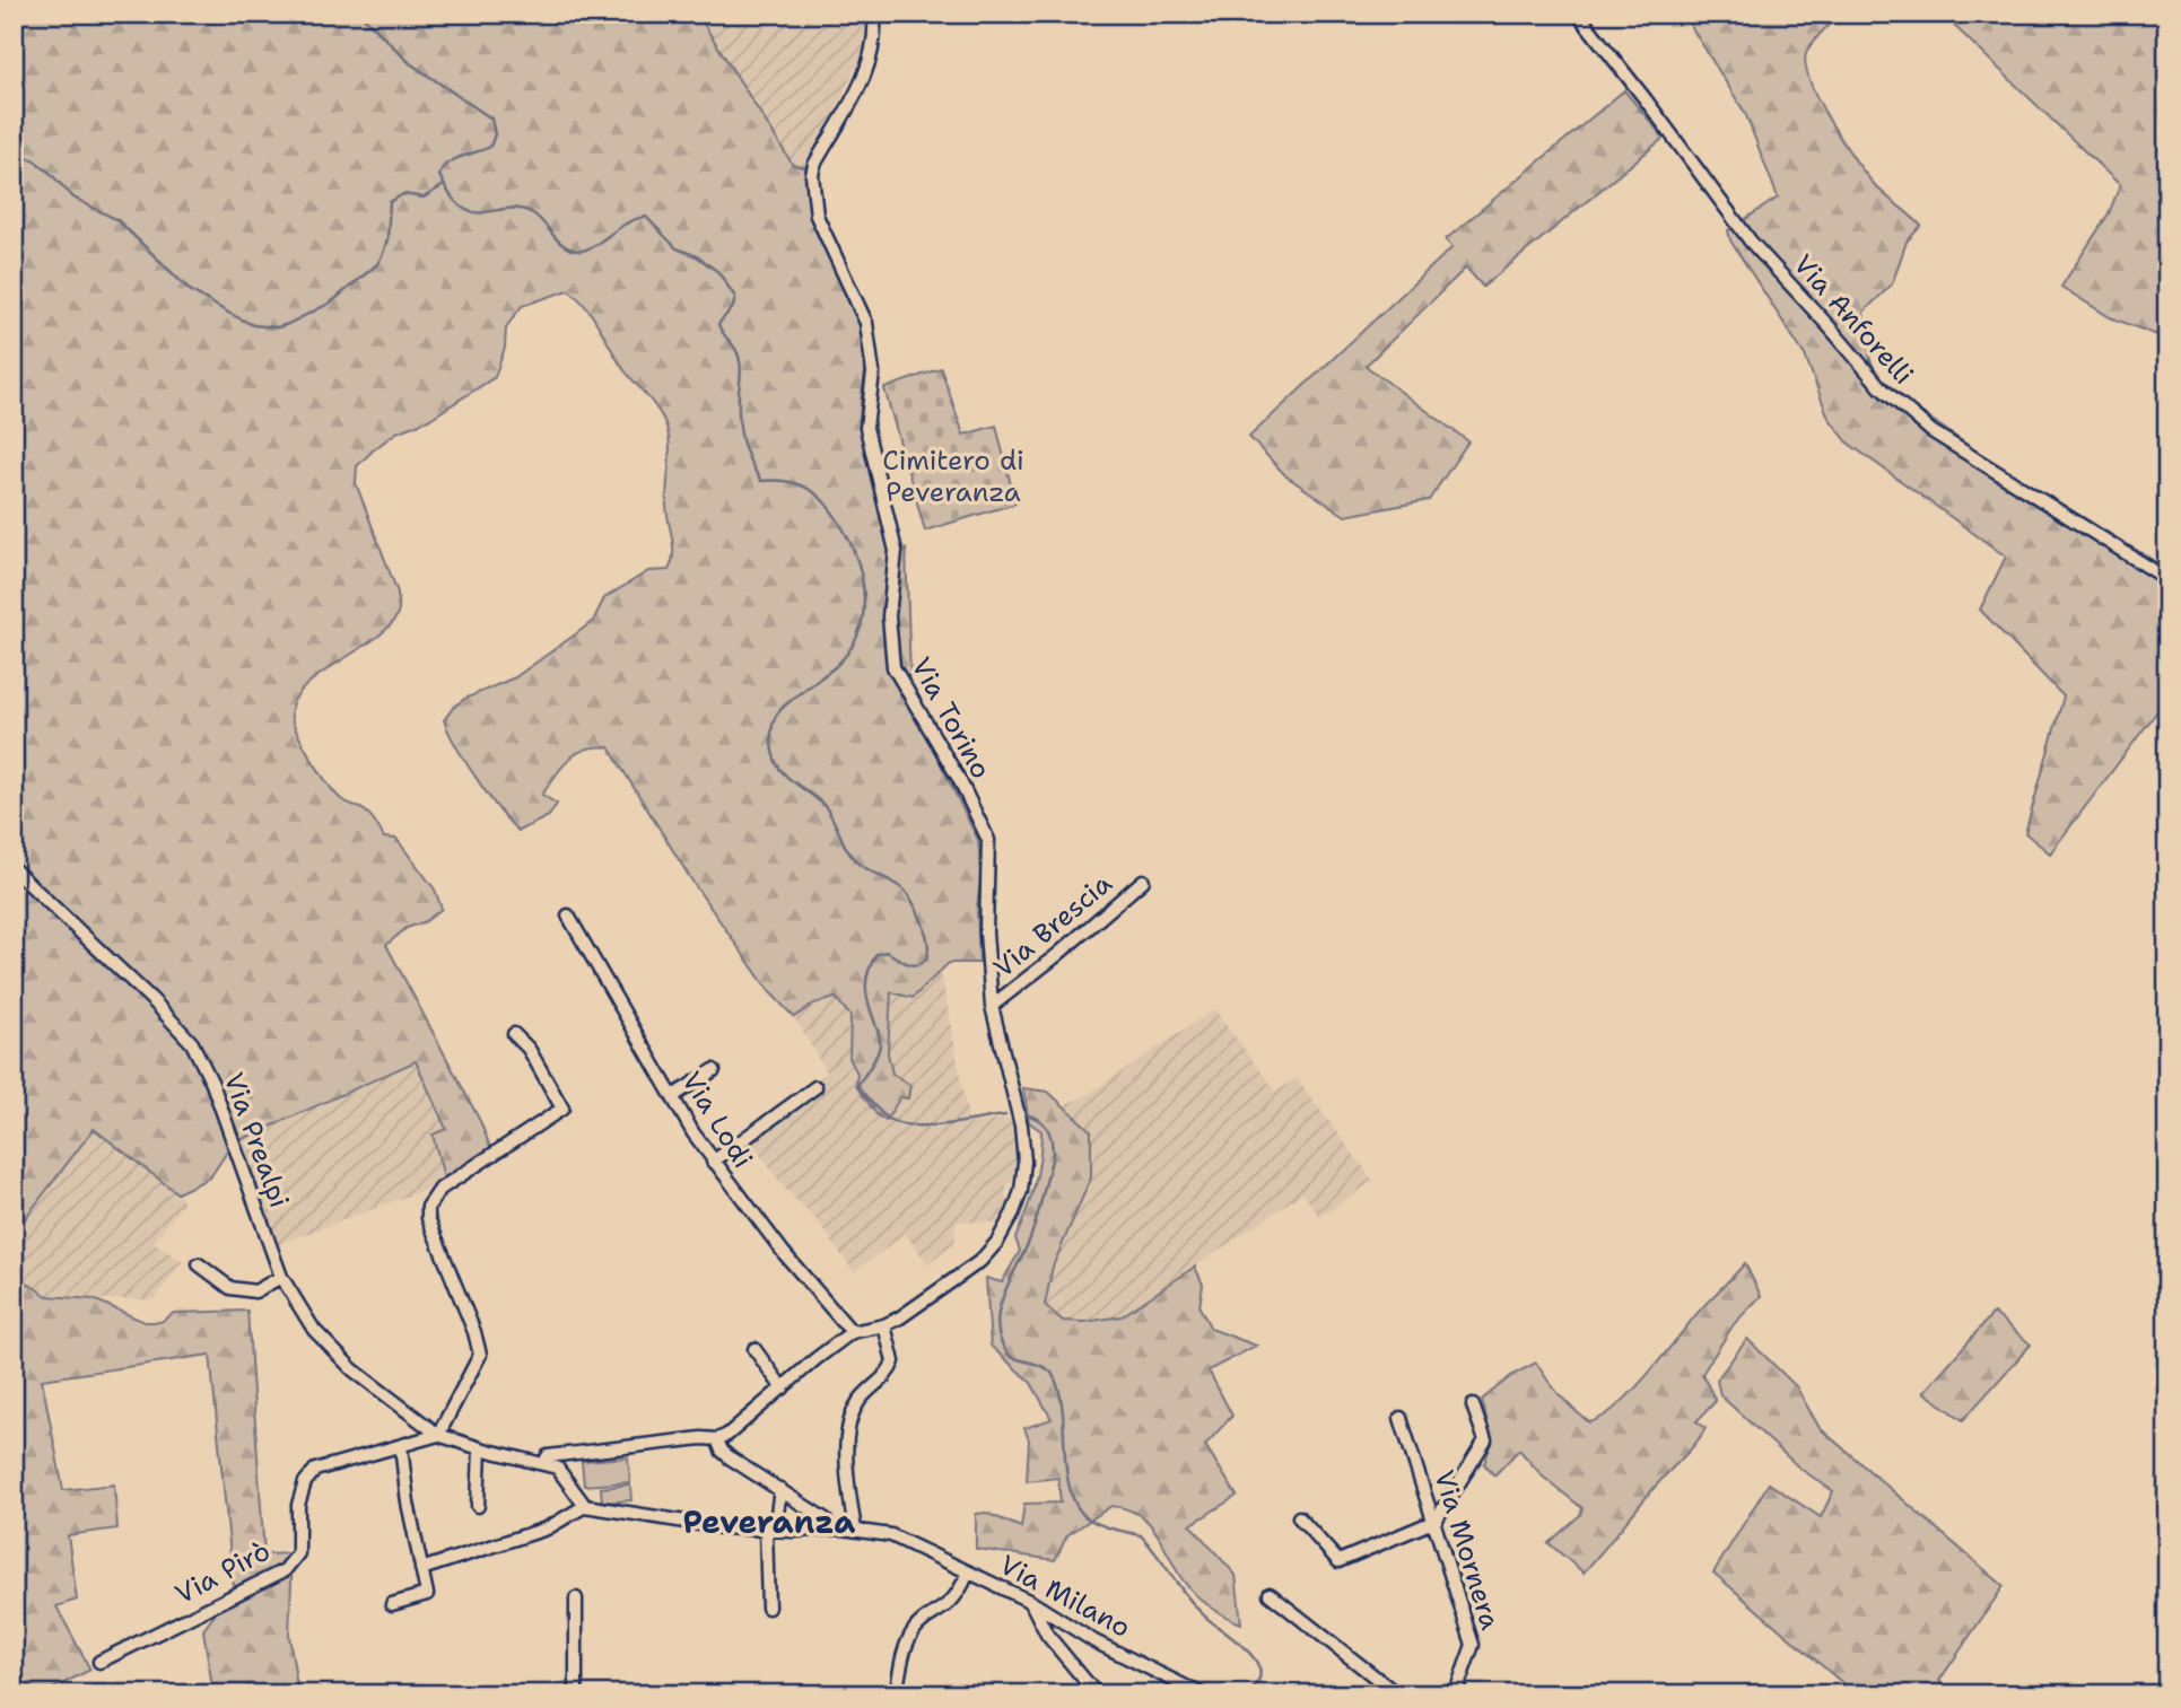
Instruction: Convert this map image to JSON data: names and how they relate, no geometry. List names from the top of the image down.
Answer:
{
  "streets": {
    "street": [
      "Via Anforelli",
      "Via Torino",
      "Via Brescia",
      "Via Lodi",
      "Via Prealpi",
      "Via Mornera",
      "Via Pirò",
      "Via Milano"
    ]
  },
  "crossings": [
    ["Via Torino", "Via Brescia"],
    ["Via Torino", "Via Lodi"],
    ["Via Prealpi", "Via Pirò"]
  ],
  "districts": ["Peveranza"],
  "parks": ["Cimitero di Peveranza"]
}
